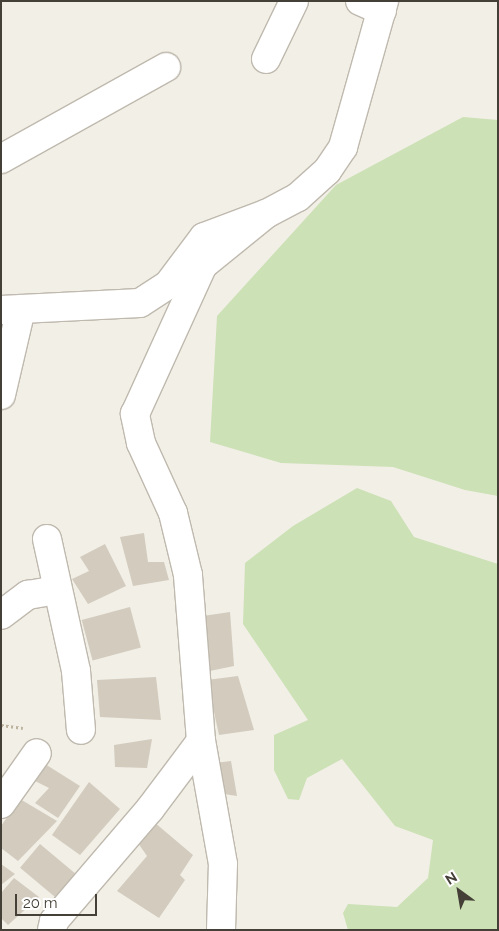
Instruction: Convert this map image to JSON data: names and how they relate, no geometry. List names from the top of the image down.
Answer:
{
  "scale_bar": "20 m",
  "north": "top left"
}
